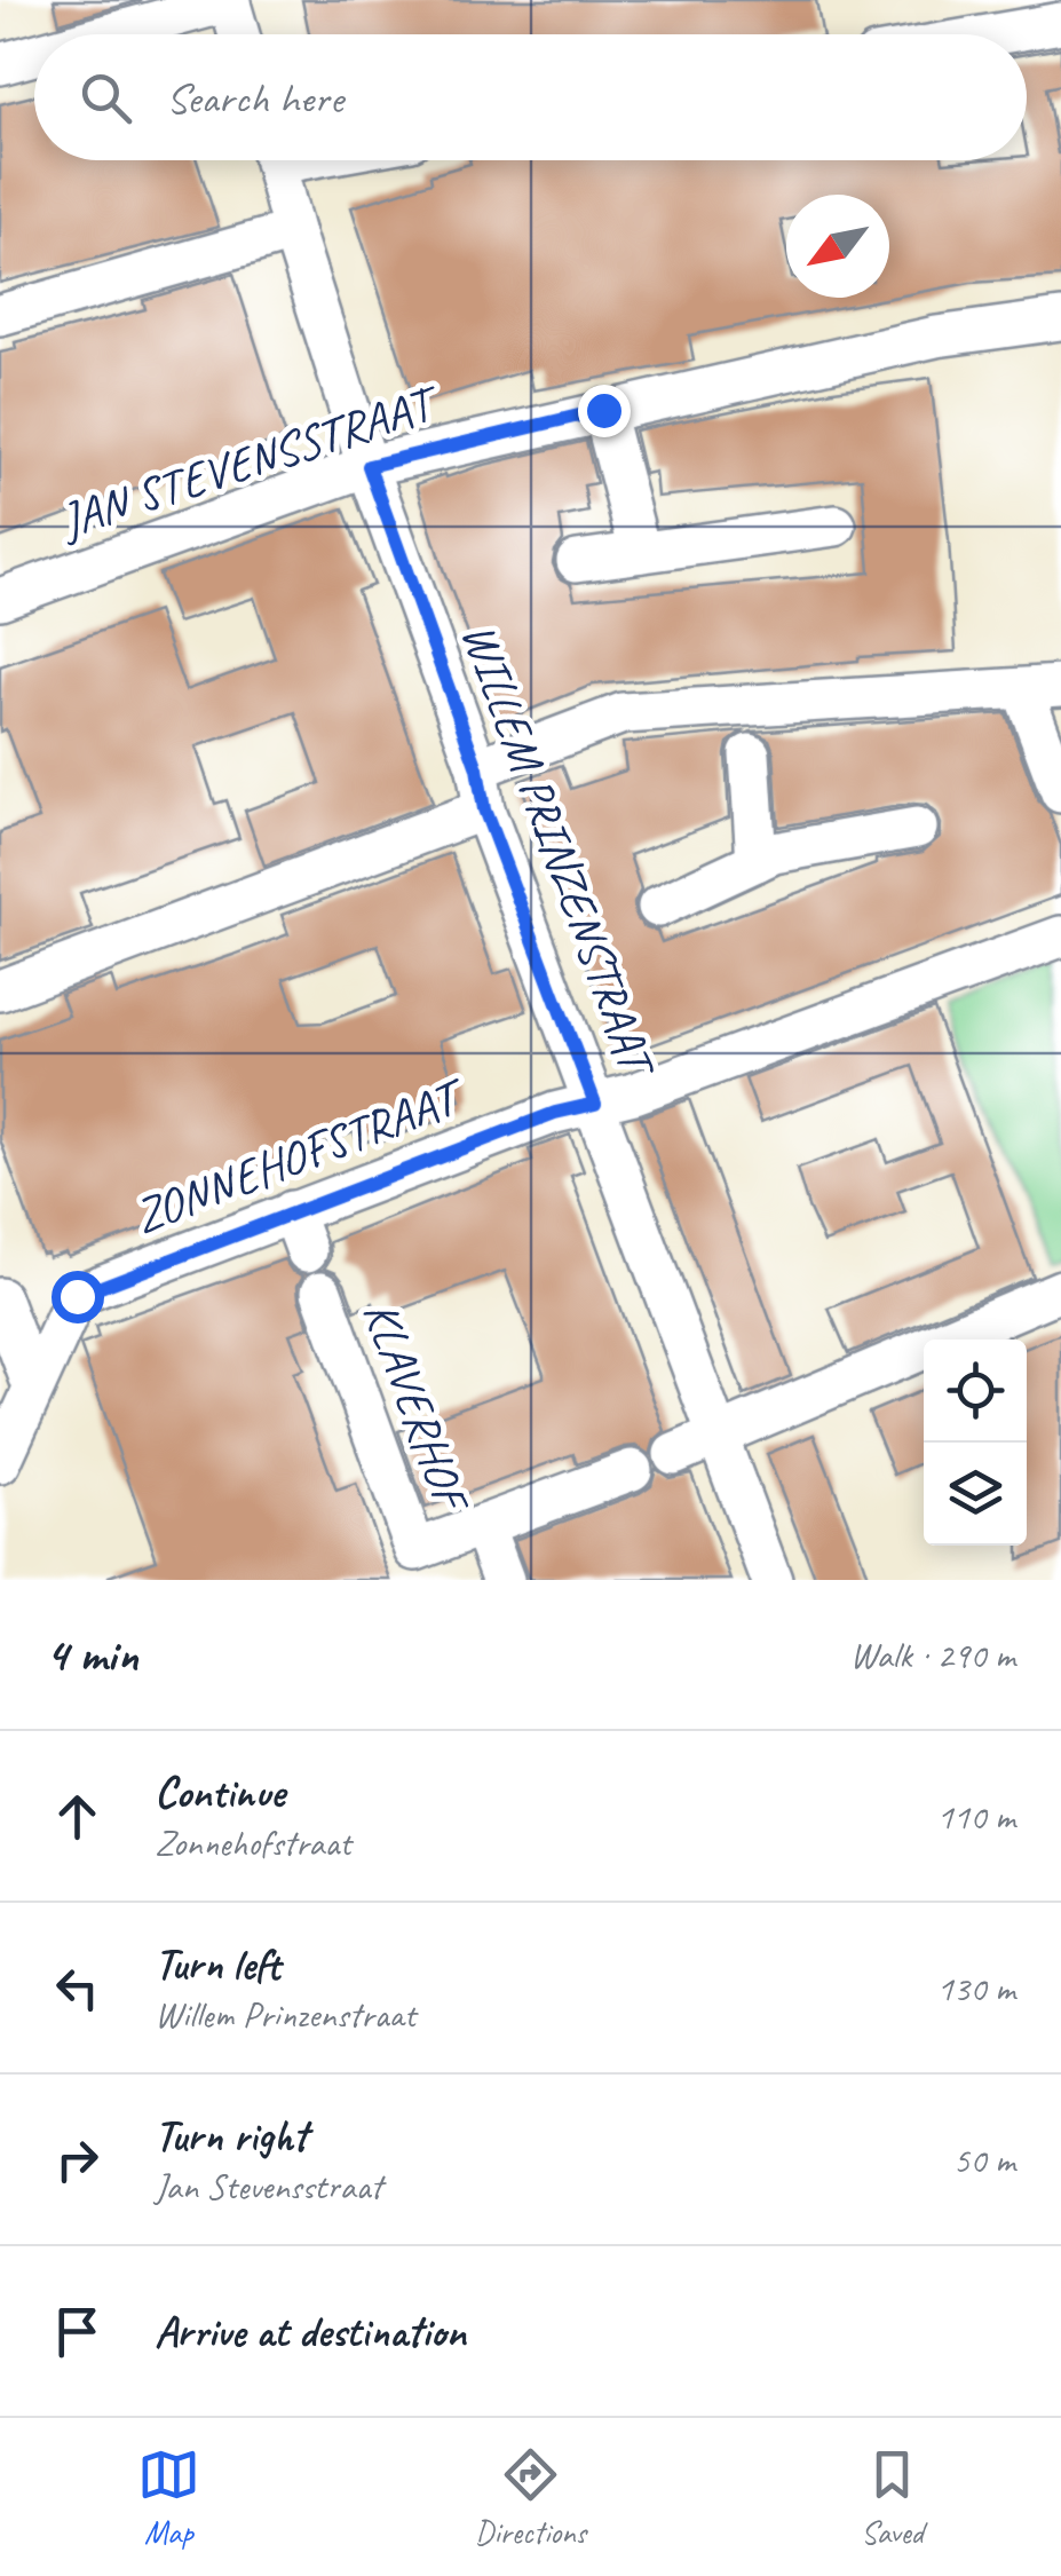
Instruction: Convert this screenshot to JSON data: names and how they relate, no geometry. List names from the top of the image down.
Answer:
{
  "streets": {
    "street": [
      "JAN STEVENSSTRAAT",
      "WILLEM PRINZENSTRAAT",
      "ZONNEHOFSTRAAT",
      "KLAVERHOF"
    ]
  },
  "crossings": [
    ["JAN STEVENSSTRAAT", "WILLEM PRINZENSTRAAT"],
    ["WILLEM PRINZENSTRAAT", "ZONNEHOFSTRAAT"]
  ],
  "north": "bottom left",
  "page": {
    "search": "Search here",
    "heading": ["4 min", "Walk · 290 m"],
    "list": [
      ["Continue", "Zonnehofstraat", "110 m"],
      ["Turn left", "Willem Prinzenstraat", "130 m"],
      ["Turn right", "Jan Stevensstraat", "50 m"],
      "Arrive at destination"
    ],
    "nav": ["Map", "Directions", "Saved"]
  }
}
